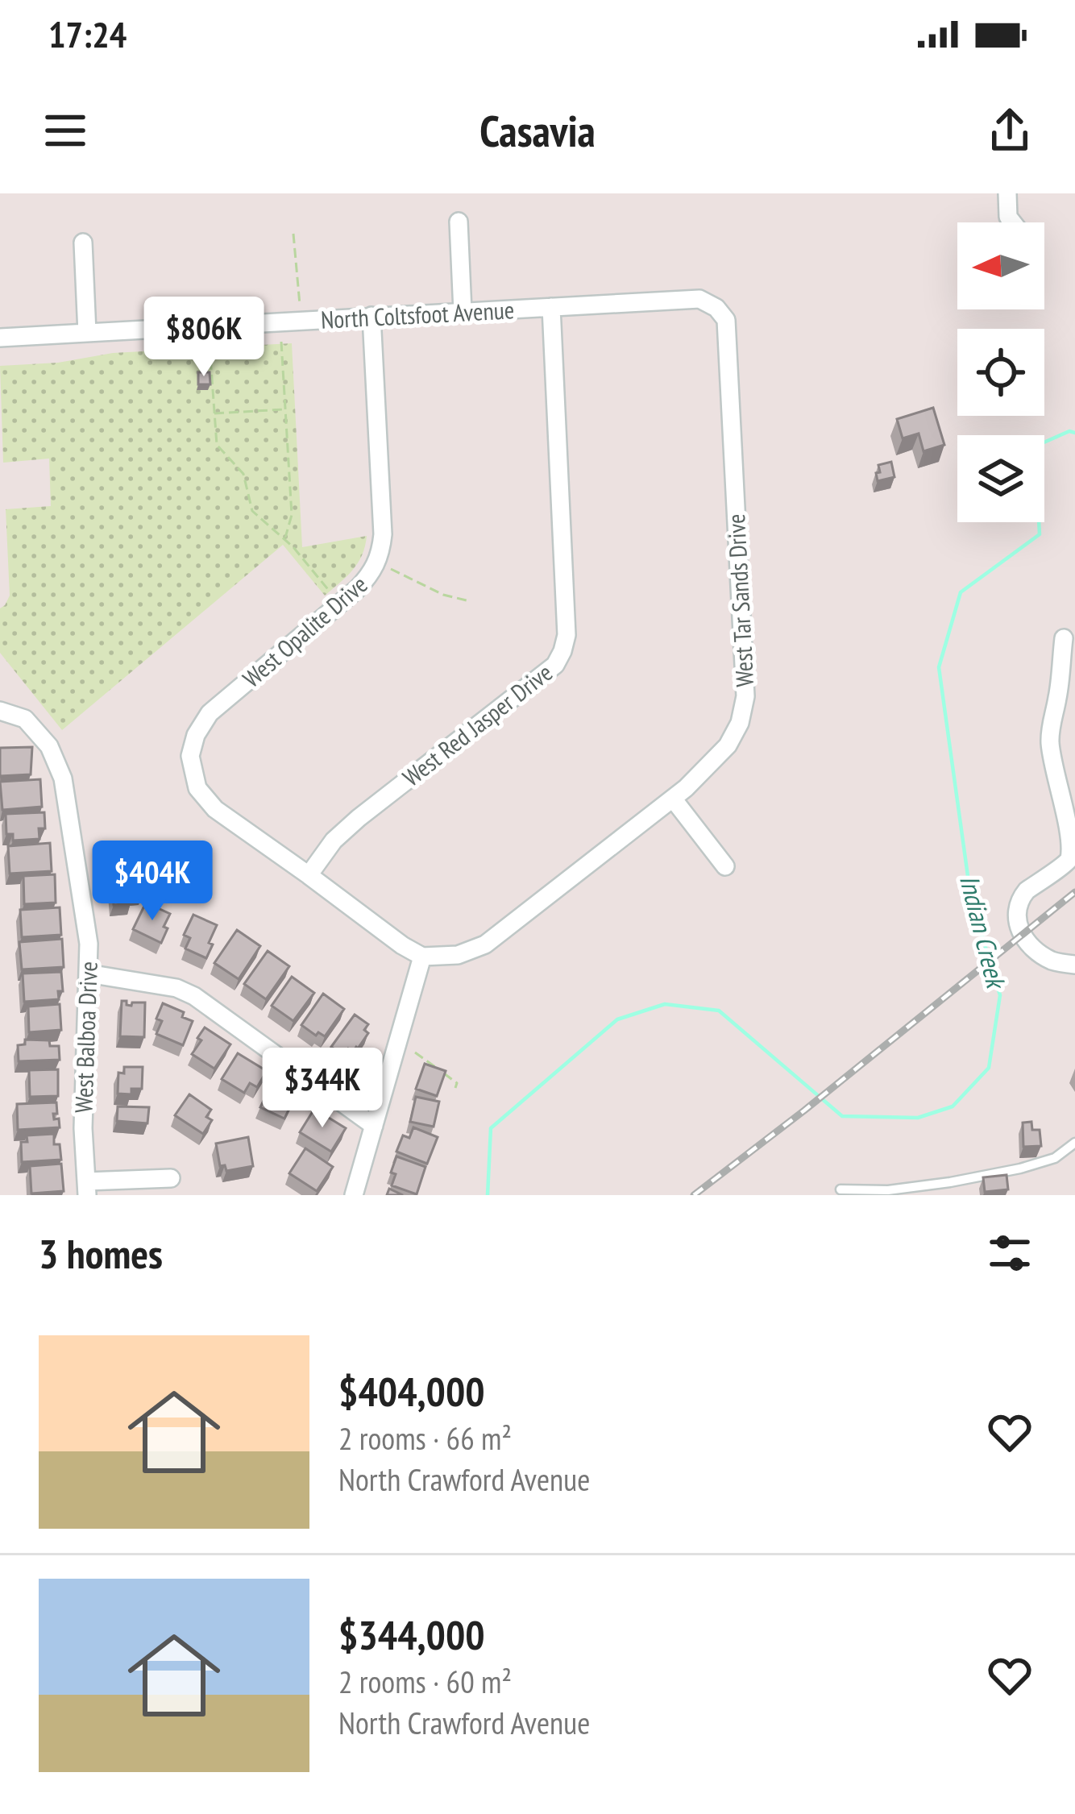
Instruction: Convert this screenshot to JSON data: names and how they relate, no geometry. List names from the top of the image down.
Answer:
{
  "streets": {
    "street": [
      "North Coltsfoot Avenue",
      "West Tar Sands Drive",
      "West Opalite Drive",
      "West Red Jasper Drive",
      "West Balboa Drive"
    ]
  },
  "crossings": [
    ["North Coltsfoot Avenue", "West Tar Sands Drive"],
    ["North Coltsfoot Avenue", "West Opalite Drive"],
    ["North Coltsfoot Avenue", "West Red Jasper Drive"],
    ["West Opalite Drive", "West Red Jasper Drive"]
  ],
  "water": ["Indian Creek"],
  "north": "left",
  "page": {
    "status": "17:24",
    "header": "Casavia",
    "price": ["$806K", "$404K", "$344K"],
    "heading": "3 homes",
    "list": [
      {
        "name": "$404,000",
        "note": "2 rooms · 66 m² · North Crawford Avenue"
      },
      {
        "name": "$344,000",
        "note": "2 rooms · 60 m² · North Crawford Avenue"
      }
    ]
  }
}
